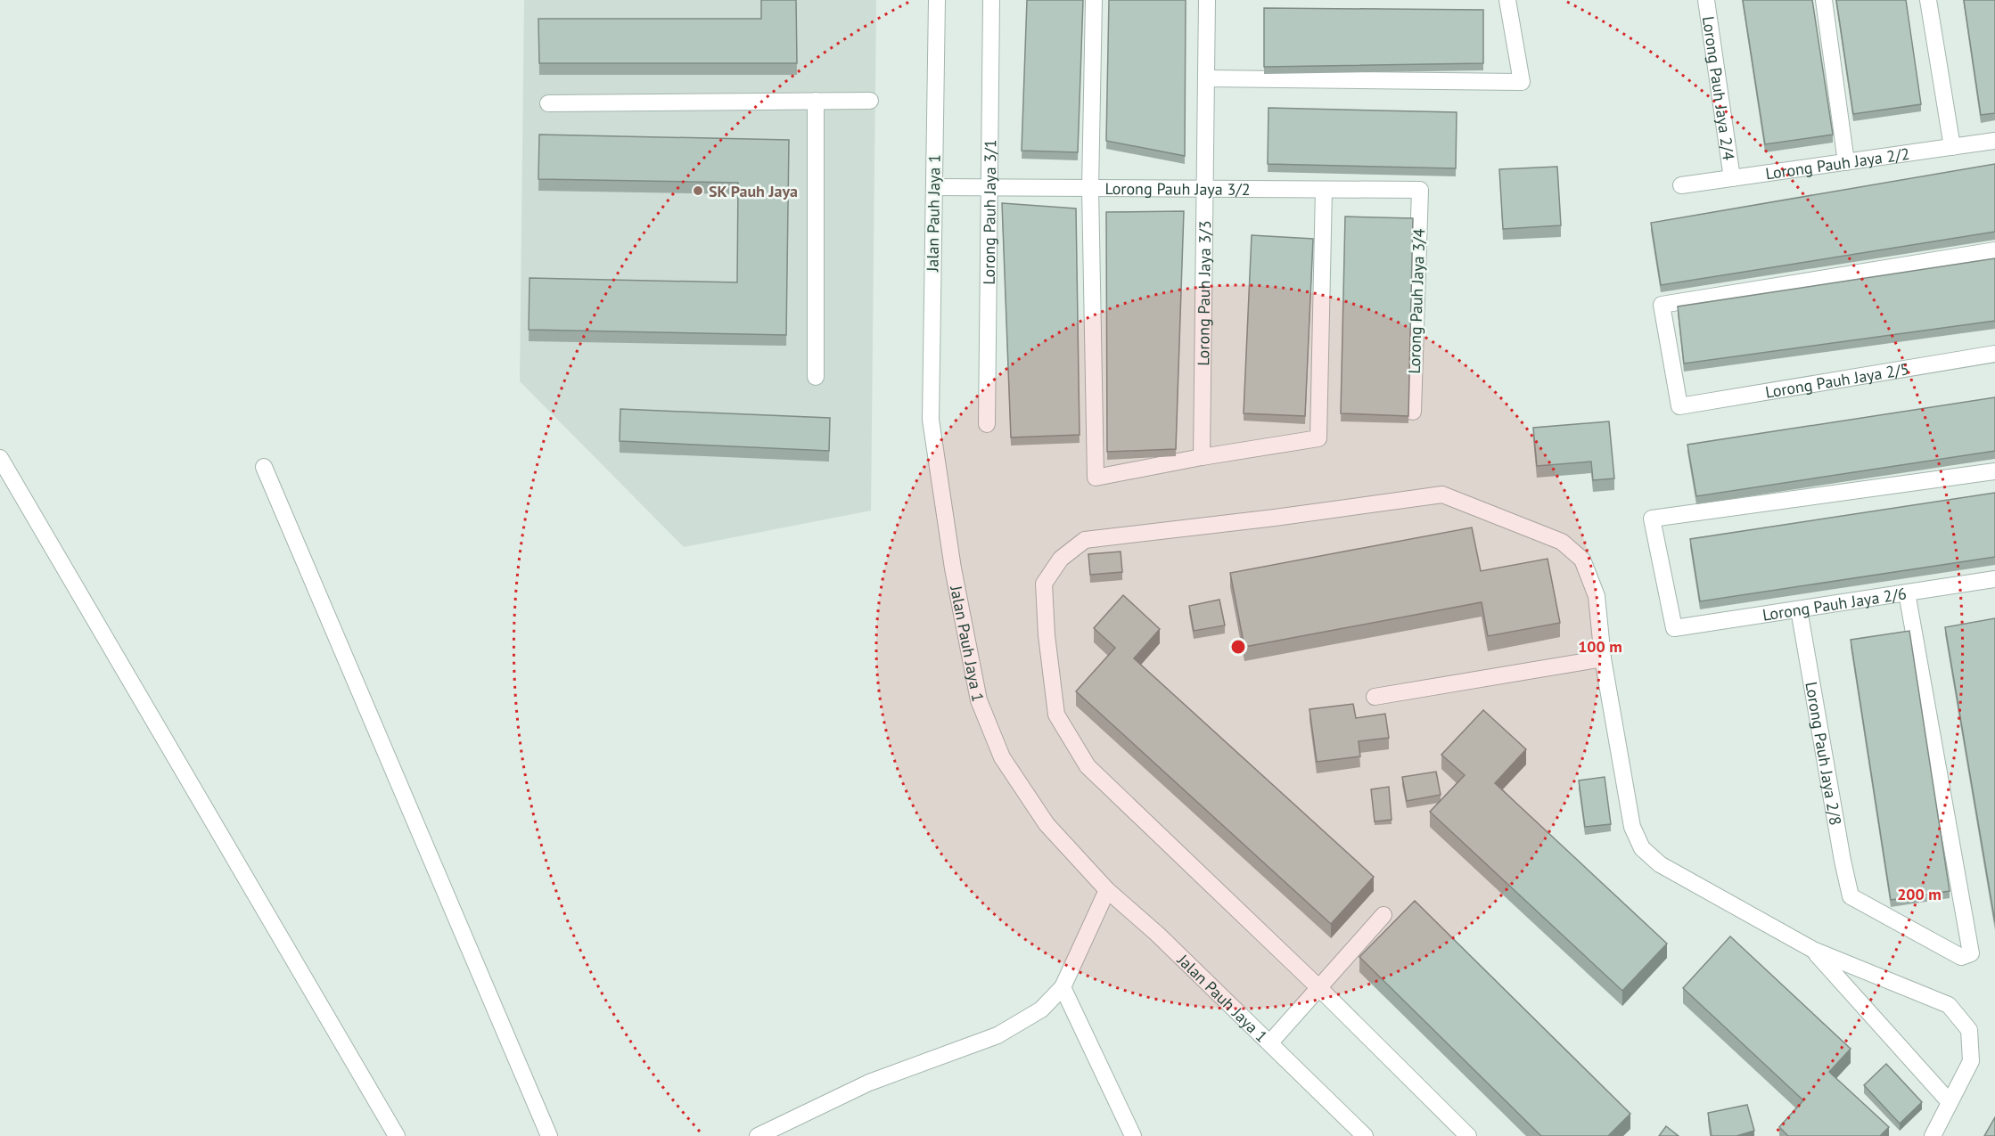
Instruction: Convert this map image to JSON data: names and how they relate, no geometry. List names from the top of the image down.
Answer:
{
  "streets": {
    "street": [
      "Lorong Pauh Jaya 2/4",
      "Lorong Pauh Jaya 2/2",
      "Lorong Pauh Jaya 3/2",
      "Lorong Pauh Jaya 3/1",
      "Jalan Pauh Jaya 1",
      "Lorong Pauh Jaya 3/3",
      "Lorong Pauh Jaya 3/4",
      "Lorong Pauh Jaya 2/5",
      "Lorong Pauh Jaya 2/6",
      "Lorong Pauh Jaya 2/8"
    ]
  },
  "crossings": [
    ["Lorong Pauh Jaya 2/4", "Lorong Pauh Jaya 2/2"],
    ["Lorong Pauh Jaya 3/2", "Lorong Pauh Jaya 3/1"],
    ["Lorong Pauh Jaya 3/2", "Jalan Pauh Jaya 1"],
    ["Lorong Pauh Jaya 3/2", "Lorong Pauh Jaya 3/3"],
    ["Lorong Pauh Jaya 3/2", "Lorong Pauh Jaya 3/4"],
    ["Lorong Pauh Jaya 2/6", "Lorong Pauh Jaya 2/8"]
  ],
  "places": ["SK Pauh Jaya"],
  "rings": ["100 m", "200 m"]
}
